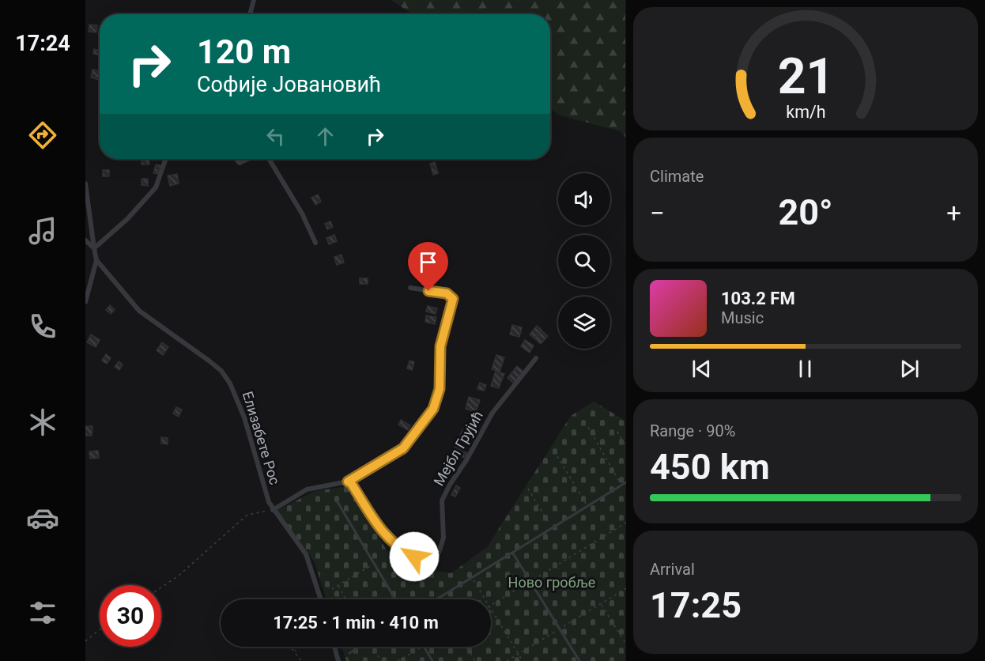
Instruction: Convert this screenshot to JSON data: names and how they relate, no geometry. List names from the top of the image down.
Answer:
{
  "streets": {
    "street": ["Елизабете Рос", "Мејбл Грујић"]
  },
  "parks": ["Ново гробље"],
  "page": {
    "tabs": "17:24",
    "turn": ["120 m", "Софије Јовановић"],
    "tile": [
      "Climate",
      ["Range · 90%", "450 km"],
      ["Arrival", "17:25"]
    ],
    "heat": ["−", "20°", "+"],
    "song": ["103.2 FM", "Music"],
    "limit": "30",
    "trip": "17:25 · 1 min · 410 m",
    "gauge": ["21", "km/h"]
  }
}
